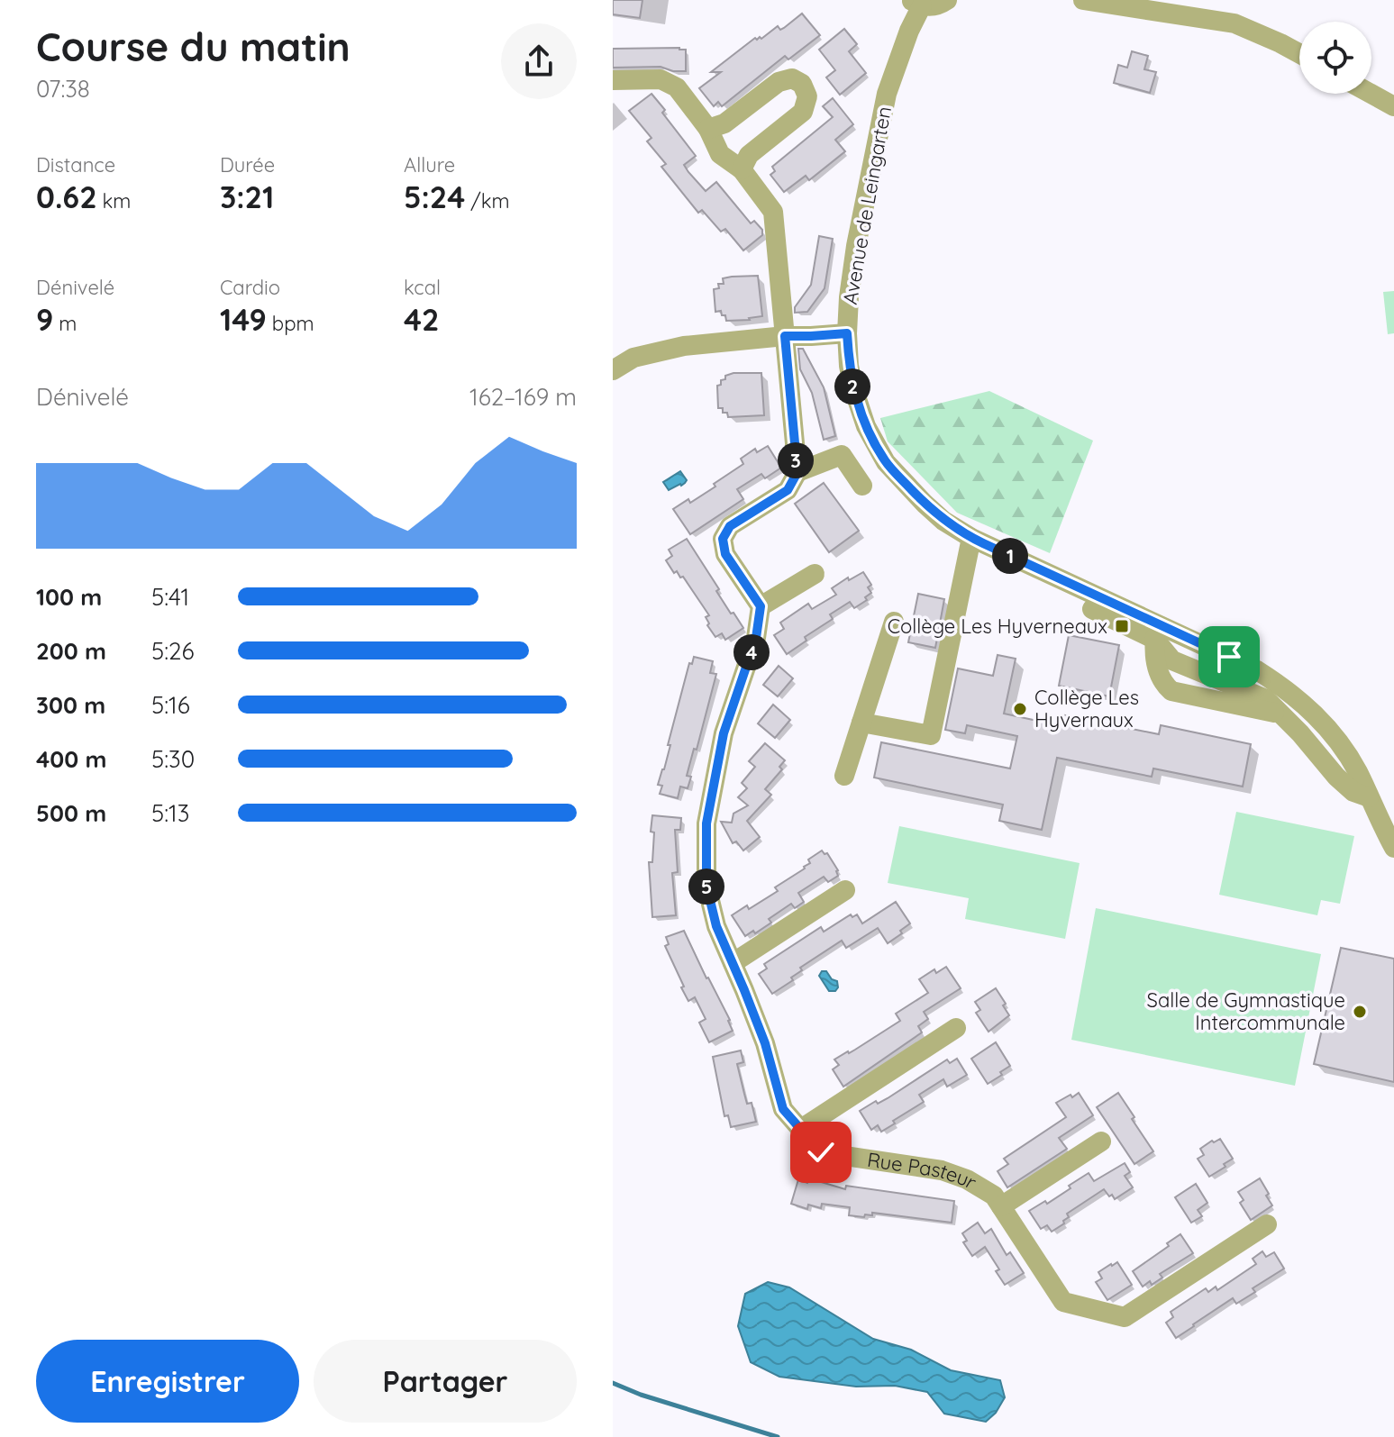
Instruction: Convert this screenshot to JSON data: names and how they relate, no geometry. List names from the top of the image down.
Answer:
{
  "streets": {
    "street": ["Avenue de Leingarten", "Rue Pasteur"]
  },
  "places": {
    "transit": ["Collège Les Hyverneaux"],
    "other": ["Collège Les Hyvernaux", "Salle de Gymnastique Intercommunale"]
  },
  "page": {
    "heading": ["Course du matin", "07:38"],
    "stats": [
      ["Distance", "0.62 km"],
      ["Durée", "3:21"],
      ["Allure", "5:24 /km"],
      ["Dénivelé", "9 m"],
      ["Cardio", "149 bpm"],
      ["kcal", "42"]
    ],
    "chart": ["Dénivelé", "162–169 m"],
    "pins": [
      "2",
      "3",
      "1",
      "4",
      "5"
    ],
    "list": [
      {
        "name": "100 m",
        "note": "5:41"
      },
      {
        "name": "200 m",
        "note": "5:26"
      },
      {
        "name": "300 m",
        "note": "5:16"
      },
      {
        "name": "400 m",
        "note": "5:30"
      },
      {
        "name": "500 m",
        "note": "5:13"
      }
    ],
    "buttons": ["Enregistrer", "Partager"]
  }
}
